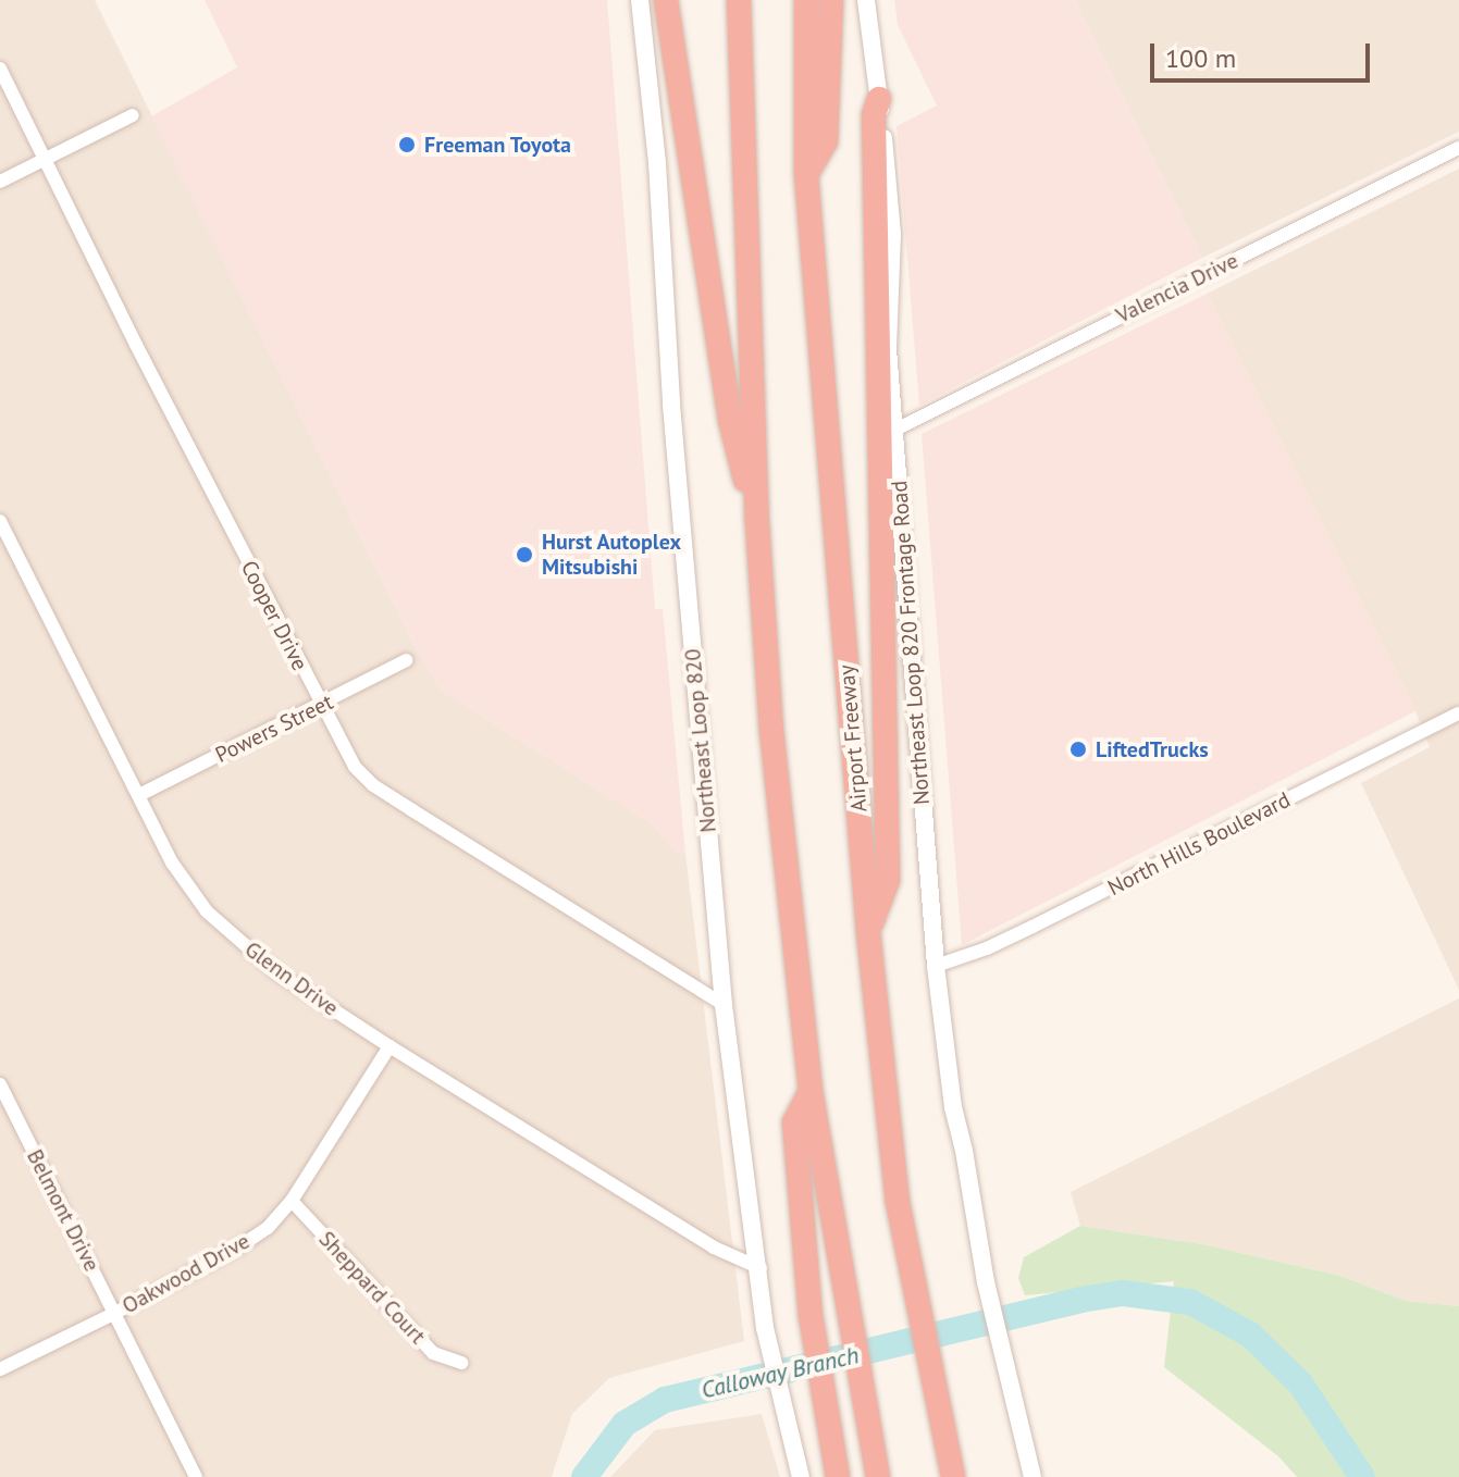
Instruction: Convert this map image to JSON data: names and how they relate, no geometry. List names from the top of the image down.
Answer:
{
  "streets": {
    "highway": ["Airport Freeway"],
    "main road": ["Northeast Loop 820 Frontage Road", "Northeast Loop 820"],
    "street": [
      "Valencia Drive",
      "Cooper Drive",
      "Powers Street",
      "North Hills Boulevard",
      "Glenn Drive",
      "Belmont Drive",
      "Oakwood Drive",
      "Sheppard Court"
    ]
  },
  "crossings": [
    ["Valencia Drive", "Northeast Loop 820 Frontage Road"],
    ["Cooper Drive", "Powers Street"],
    ["Cooper Drive", "Northeast Loop 820"],
    ["Northeast Loop 820 Frontage Road", "North Hills Boulevard"],
    ["Powers Street", "Glenn Drive"],
    ["Northeast Loop 820", "Glenn Drive"],
    ["Glenn Drive", "Oakwood Drive"],
    ["Belmont Drive", "Oakwood Drive"],
    ["Oakwood Drive", "Sheppard Court"]
  ],
  "water": ["Calloway Branch"],
  "places": ["Freeman Toyota", "Hurst Autoplex Mitsubishi", "LiftedTrucks"],
  "scale_bar": "100 m"
}
